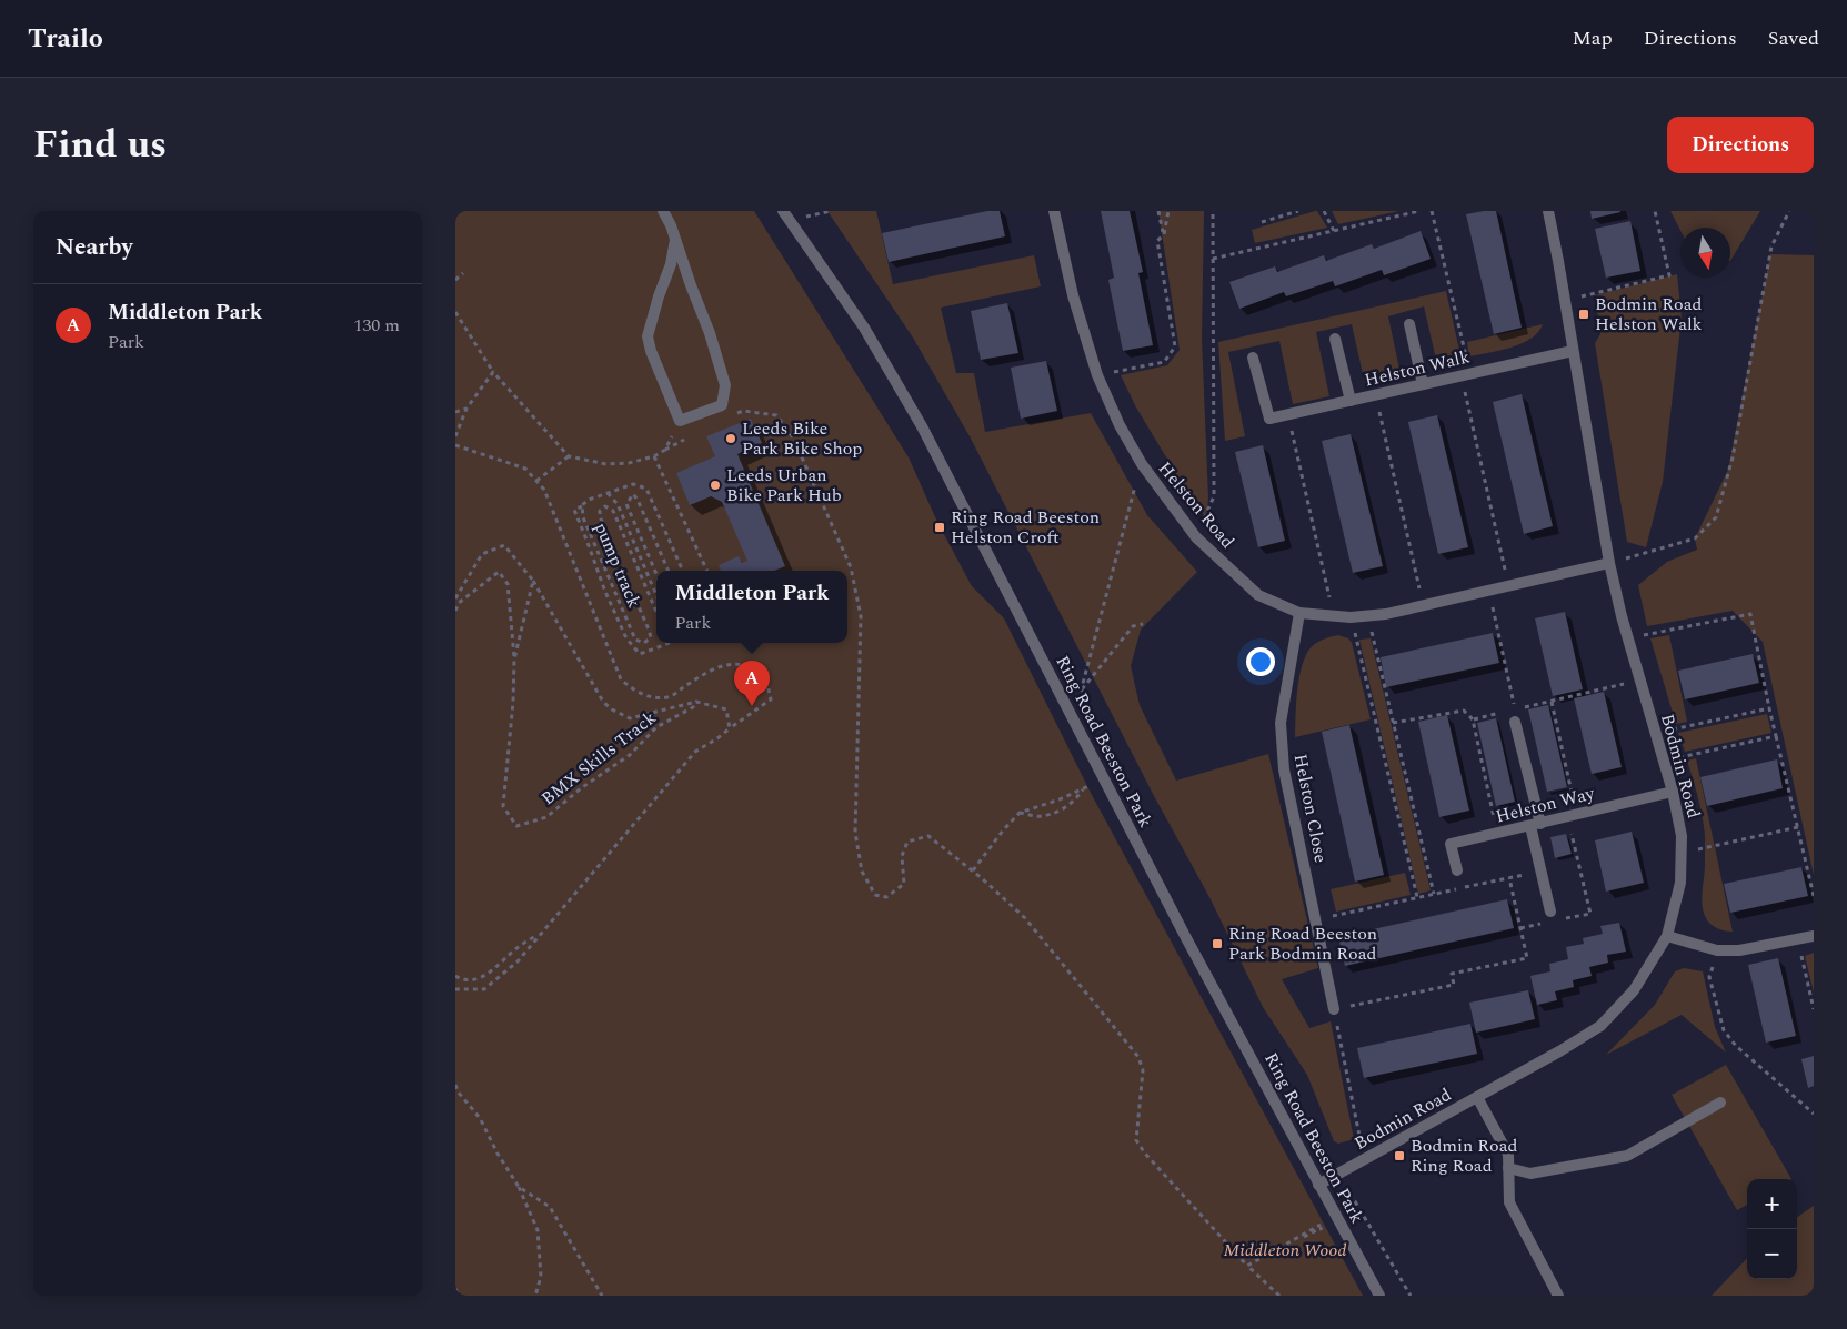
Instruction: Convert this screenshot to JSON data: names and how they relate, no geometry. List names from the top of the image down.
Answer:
{
  "streets": {
    "street": [
      "Helston Walk",
      "Helston Road",
      "Ring Road Beeston Park",
      "Bodmin Road",
      "Helston Way",
      "Helston Close"
    ],
    "path": ["pump track", "BMX Skills Track"]
  },
  "crossings": [
    ["Helston Walk", "Bodmin Road"],
    ["Helston Road", "Bodmin Road"],
    ["Helston Road", "Helston Close"],
    ["Ring Road Beeston Park", "Bodmin Road"],
    ["Bodmin Road", "Helston Way"]
  ],
  "parks": ["Middleton Wood"],
  "places": {
    "transit": [
      "Bodmin Road Helston Walk",
      "Ring Road Beeston Helston Croft",
      "Ring Road Beeston Park Bodmin Road",
      "Bodmin Road Ring Road"
    ],
    "other": ["Leeds Bike Park Bike Shop", "Leeds Urban Bike Park Hub"]
  },
  "north": "bottom",
  "page": {
    "header": "Trailo",
    "nav": ["Map", "Directions", "Saved"],
    "title": "Find us",
    "buttons": "Directions",
    "heading": "Nearby",
    "list": [
      {
        "mark": "A",
        "name": "Middleton Park",
        "note": "Park",
        "value": "130 m"
      }
    ],
    "popup": ["Middleton Park", "Park"],
    "pins": "A",
    "map_buttons": ["+", "−"]
  }
}
